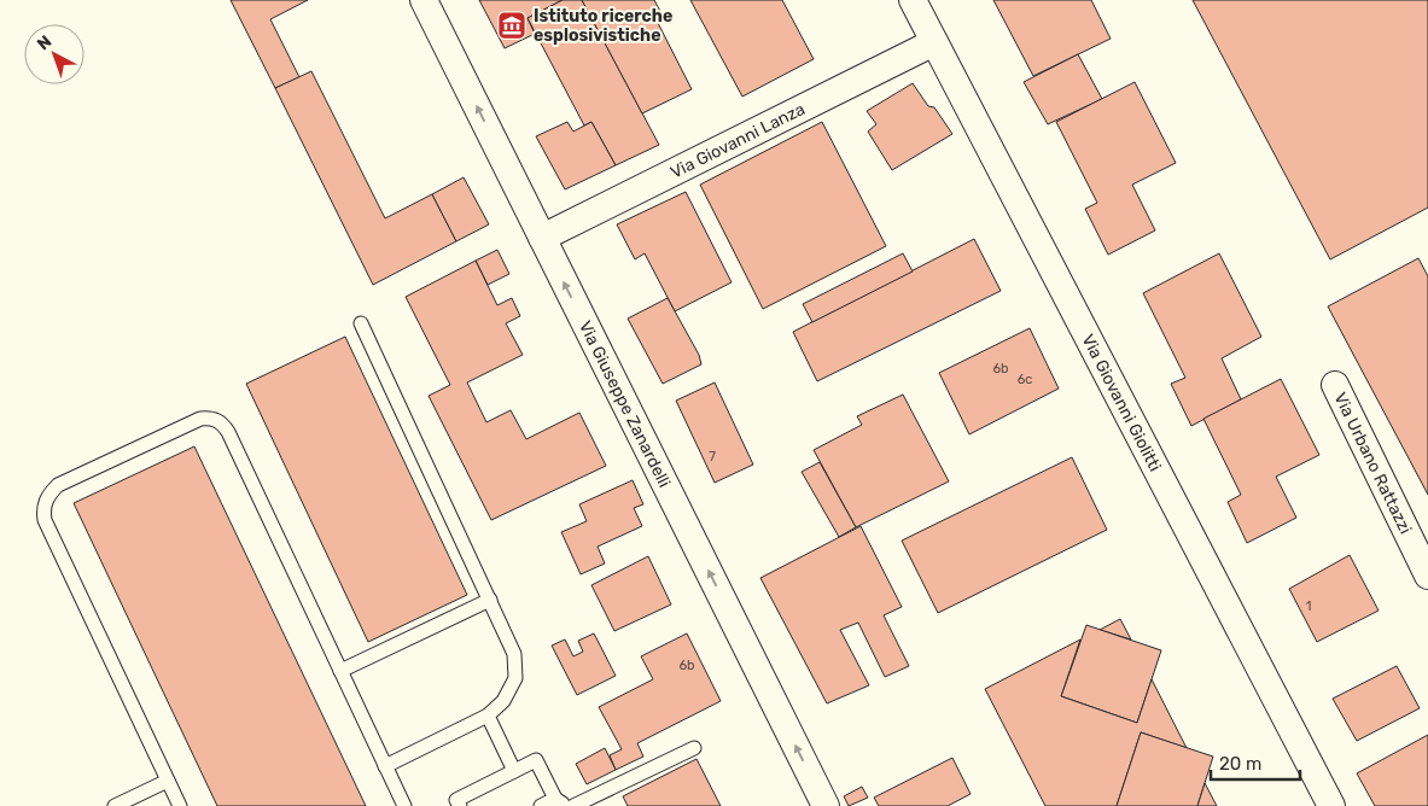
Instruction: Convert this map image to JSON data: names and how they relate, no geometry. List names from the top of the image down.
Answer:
{
  "streets": {
    "street": [
      "Via Giovanni Lanza",
      "Via Giuseppe Zanardelli",
      "Via Giovanni Giolitti",
      "Via Urbano Rattazzi"
    ]
  },
  "crossings": [
    ["Via Giovanni Lanza", "Via Giuseppe Zanardelli"],
    ["Via Giovanni Lanza", "Via Giovanni Giolitti"]
  ],
  "one_way": ["Via Giuseppe Zanardelli"],
  "places": {
    "museum": ["Istituto ricerche esplosivistiche"]
  },
  "house_numbers": [
    "6b",
    "6c",
    "7",
    "1",
    "6b"
  ],
  "scale_bar": "20 m",
  "north": "top left"
}
